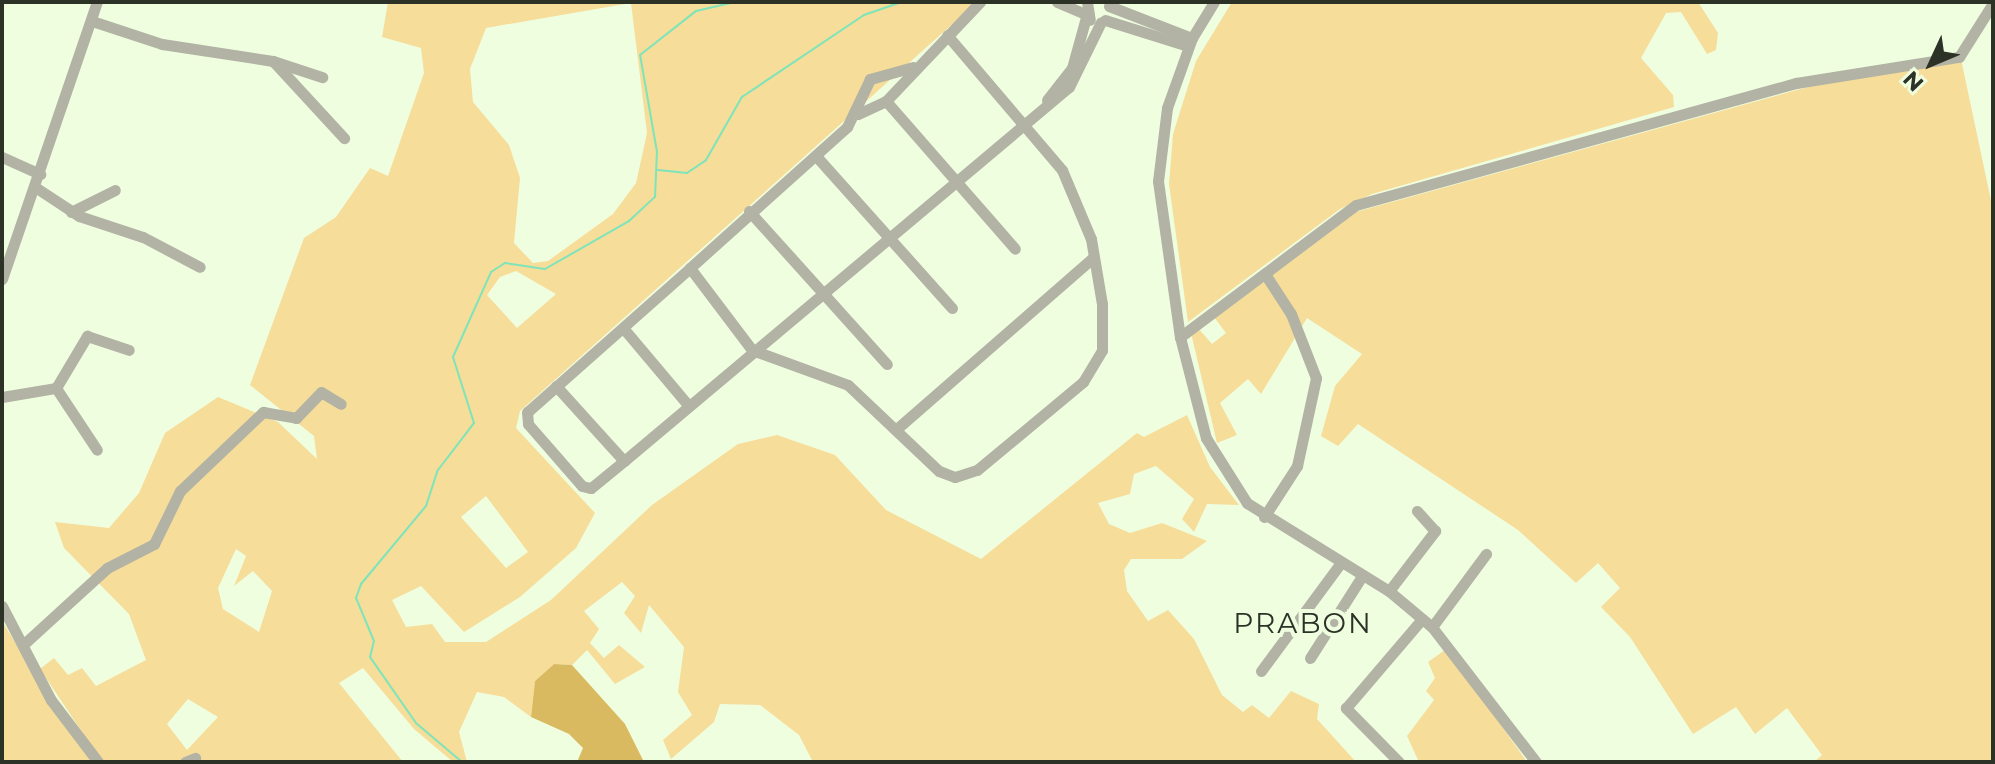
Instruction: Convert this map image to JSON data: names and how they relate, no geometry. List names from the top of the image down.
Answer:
{
  "districts": ["PRABON"],
  "north": "bottom left"
}
